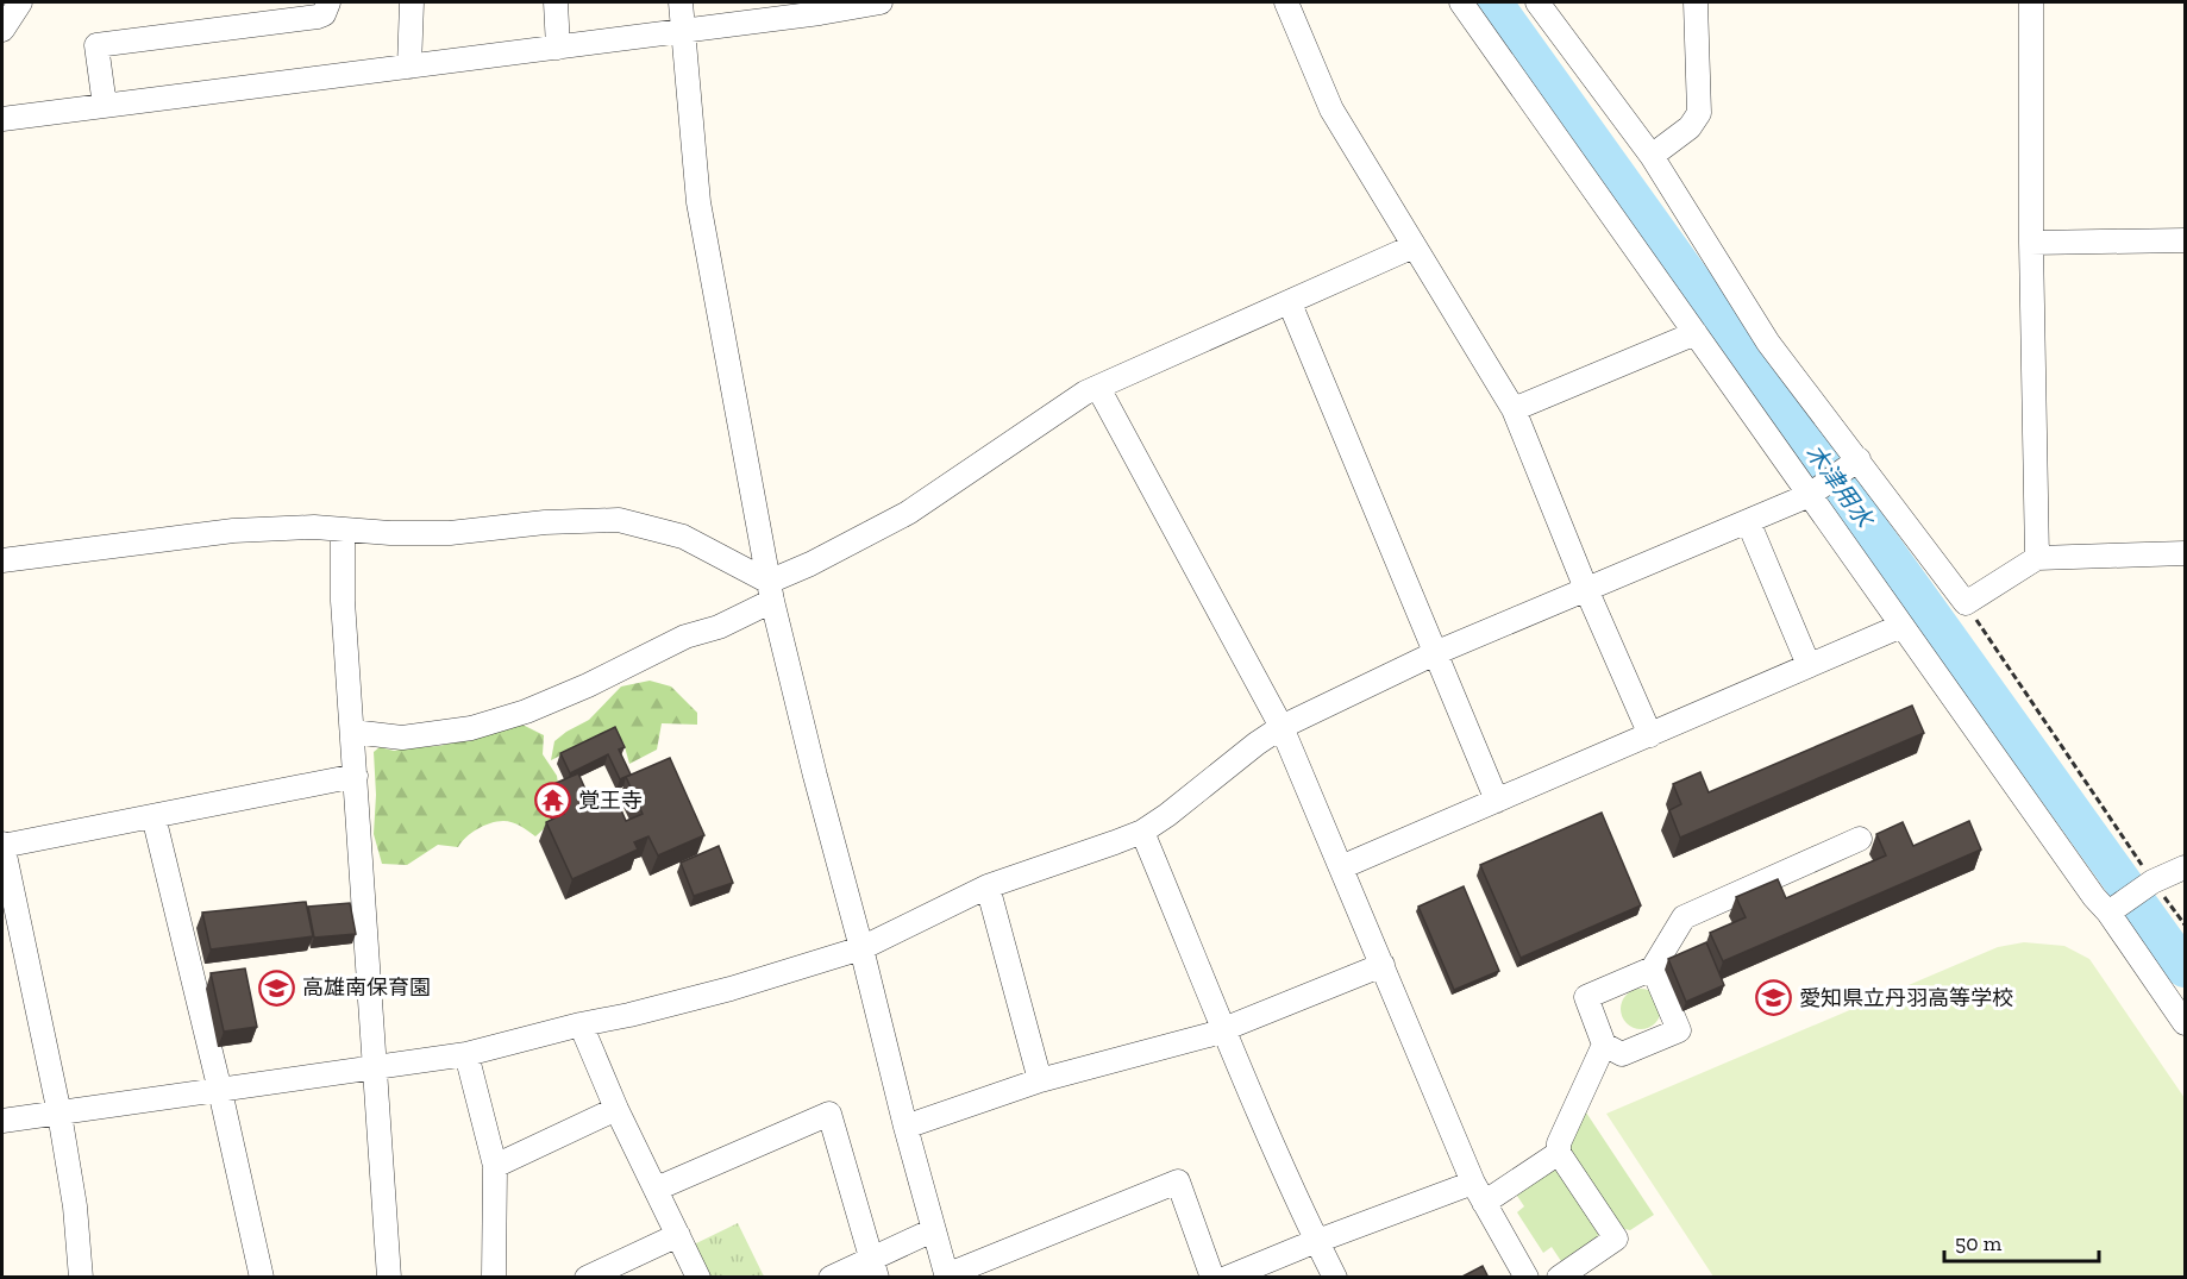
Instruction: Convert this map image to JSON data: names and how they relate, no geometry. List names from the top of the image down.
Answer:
{
  "water": ["木津用水"],
  "places": {
    "temple": ["覚王寺"],
    "school or university": ["高雄南保育園", "愛知県立丹羽高等学校"]
  },
  "scale_bar": "50 m"
}
